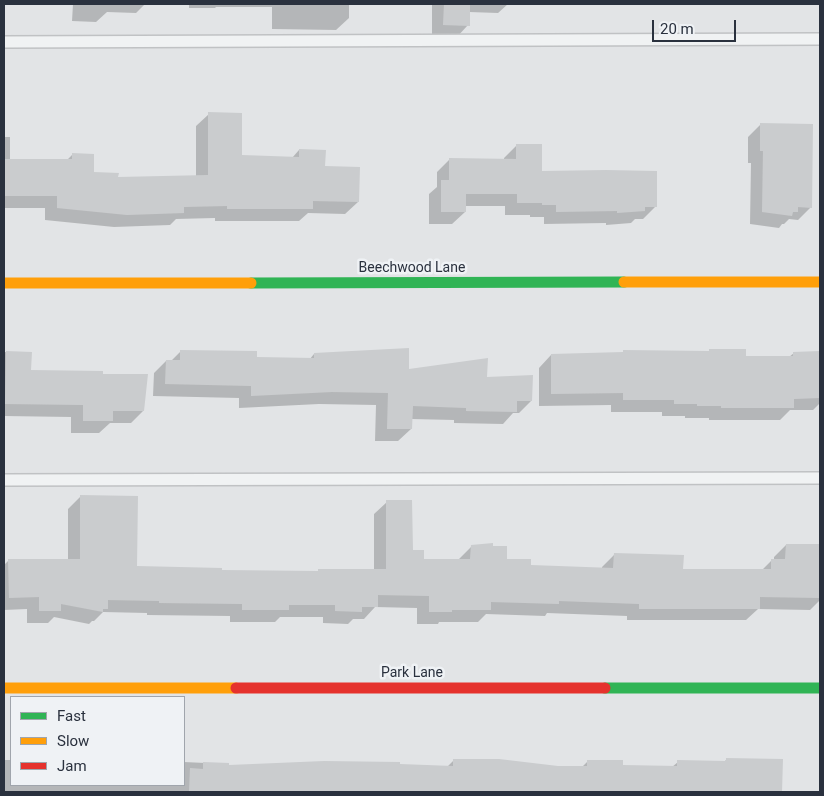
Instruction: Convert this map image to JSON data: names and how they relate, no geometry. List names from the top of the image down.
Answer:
{
  "streets": {
    "street": ["Beechwood Lane", "Park Lane"]
  },
  "legend": ["Fast", "Slow", "Jam"],
  "scale_bar": "20 m"
}
